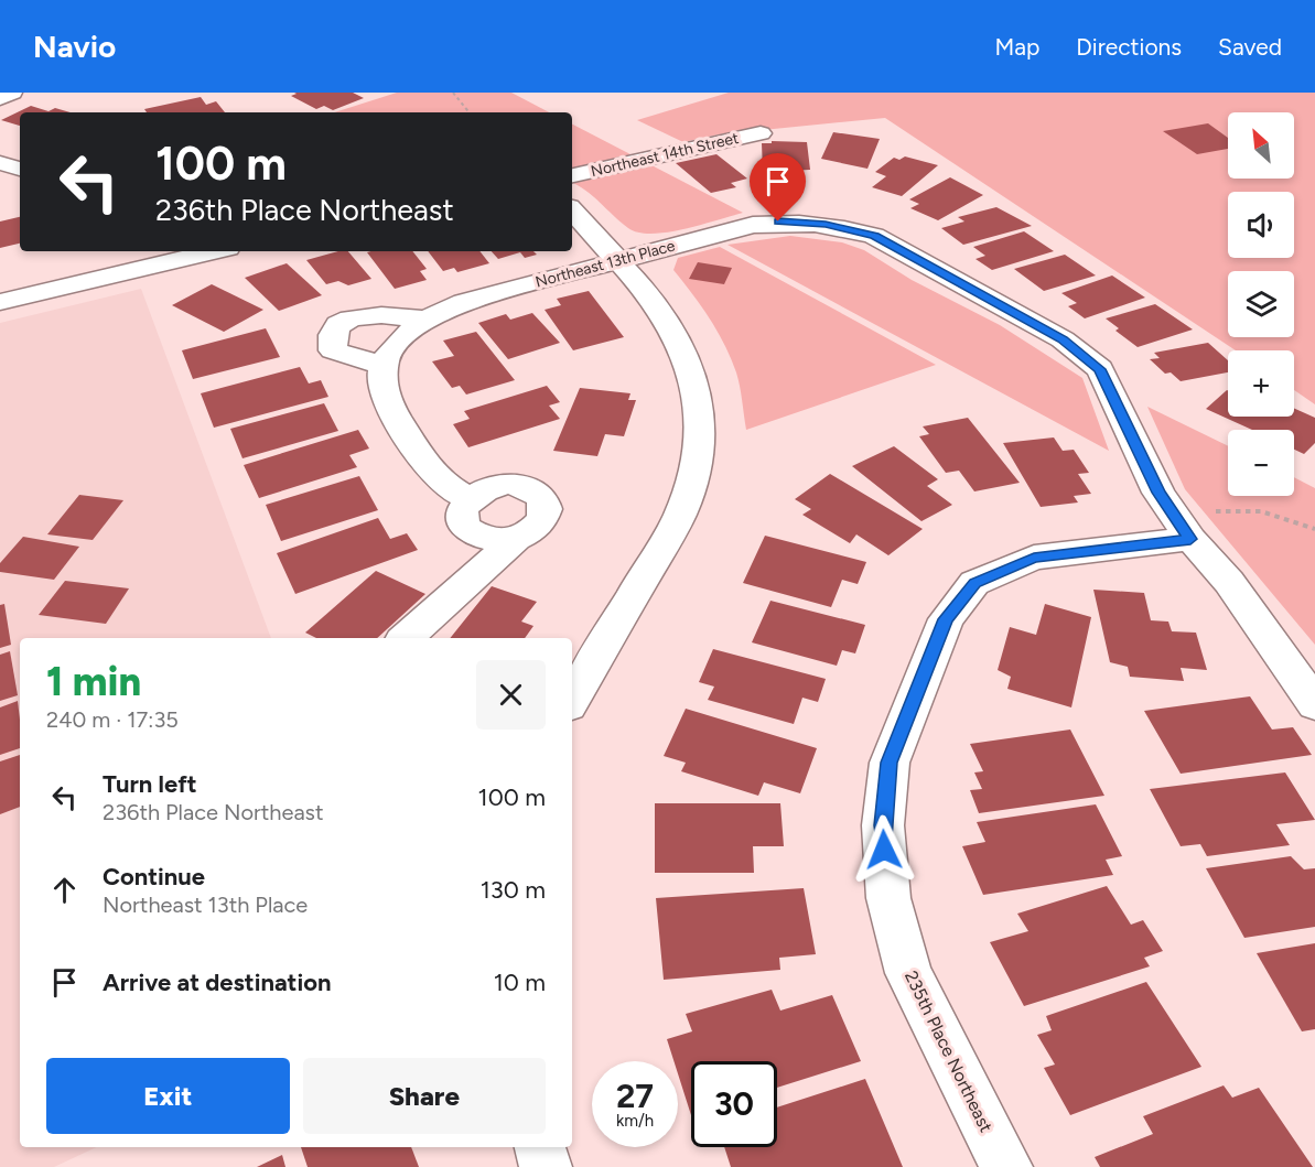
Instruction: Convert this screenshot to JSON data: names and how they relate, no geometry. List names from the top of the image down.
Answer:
{
  "streets": {
    "street": ["Northeast 14th Street", "Northeast 13th Place", "235th Place Northeast"]
  },
  "crossings": [
    ["Northeast 13th Place", "235th Place Northeast"]
  ],
  "north": "top left",
  "page": {
    "header": "Navio",
    "nav": ["Map", "Directions", "Saved"],
    "map_buttons": ["+", "−"],
    "turn": ["100 m", "236th Place Northeast"],
    "heading": ["1 min", "240 m · 17:35"],
    "list": [
      {
        "name": "Turn left",
        "note": "236th Place Northeast",
        "value": "100 m"
      },
      {
        "name": "Continue",
        "note": "Northeast 13th Place",
        "value": "130 m"
      },
      {
        "name": "Arrive at destination",
        "value": "10 m"
      }
    ],
    "buttons": ["Exit", "Share"],
    "speed": "27 km/h",
    "limit": "30"
  }
}
